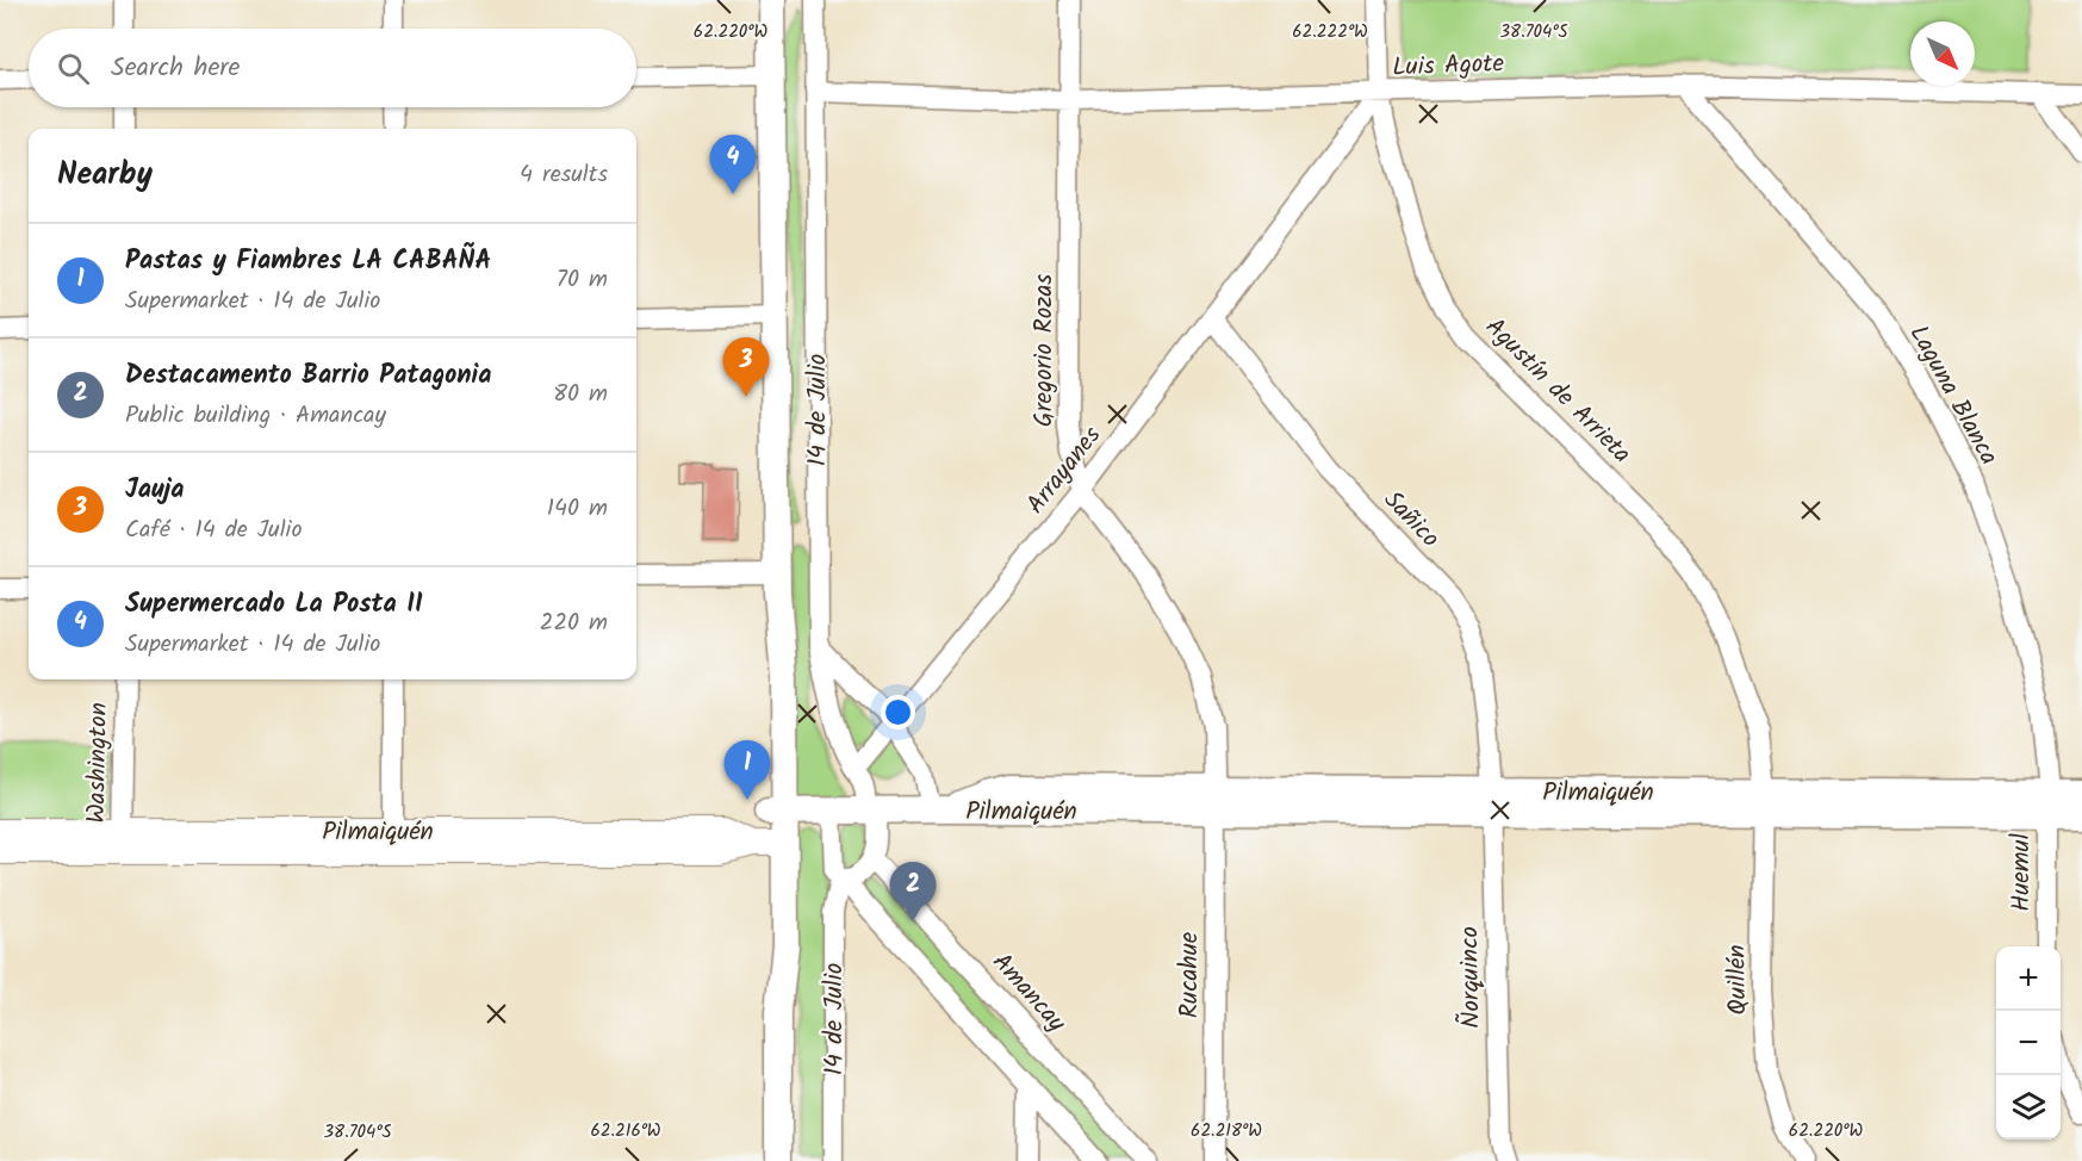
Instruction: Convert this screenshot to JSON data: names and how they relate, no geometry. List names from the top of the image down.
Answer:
{
  "streets": {
    "main road": ["14 de Julio", "Pilmaiquén"],
    "street": [
      "Luis Agote",
      "Gregorio Rozas",
      "Agustín de Arrieta",
      "Laguna Blanca",
      "Arrayanes",
      "Sañico",
      "Washington",
      "Huemul",
      "Rucahue",
      "Ñorquinco",
      "Quillén",
      "Amancay"
    ]
  },
  "crossings": [
    ["Luis Agote", "Gregorio Rozas"],
    ["Luis Agote", "Agustín de Arrieta"],
    ["Luis Agote", "Laguna Blanca"],
    ["Luis Agote", "14 de Julio"],
    ["Luis Agote", "Arrayanes"],
    ["Gregorio Rozas", "Arrayanes"],
    ["Gregorio Rozas", "Pilmaiquén"],
    ["Gregorio Rozas", "Rucahue"],
    ["Agustín de Arrieta", "Arrayanes"],
    ["Agustín de Arrieta", "Pilmaiquén"],
    ["Agustín de Arrieta", "Quillén"],
    ["Laguna Blanca", "Pilmaiquén"],
    ["Laguna Blanca", "Huemul"],
    ["14 de Julio", "Arrayanes"],
    ["14 de Julio", "Pilmaiquén"],
    ["14 de Julio", "Amancay"],
    ["Arrayanes", "Sañico"],
    ["Sañico", "Pilmaiquén"],
    ["Sañico", "Ñorquinco"],
    ["Washington", "Pilmaiquén"],
    ["Pilmaiquén", "Huemul"],
    ["Pilmaiquén", "Rucahue"],
    ["Pilmaiquén", "Ñorquinco"],
    ["Pilmaiquén", "Quillén"]
  ],
  "north": "bottom right",
  "page": {
    "search": "Search here",
    "heading": ["Nearby", "4 results"],
    "pins": [
      "4",
      "3",
      "1",
      "2"
    ],
    "list": [
      {
        "mark": "1",
        "name": "Pastas y Fiambres LA CABAÑA",
        "note": "Supermarket · 14 de Julio",
        "value": "70 m"
      },
      {
        "mark": "2",
        "name": "Destacamento Barrio Patagonia",
        "note": "Public building · Amancay",
        "value": "80 m"
      },
      {
        "mark": "3",
        "name": "Jauja",
        "note": "Café · 14 de Julio",
        "value": "140 m"
      },
      {
        "mark": "4",
        "name": "Supermercado La Posta II",
        "note": "Supermarket · 14 de Julio",
        "value": "220 m"
      }
    ],
    "map_buttons": ["+", "−"]
  },
  "coordinates": [
    "38.704°S",
    "62.220°W",
    "62.222°W",
    "62.216°W",
    "62.218°W"
  ]
}
